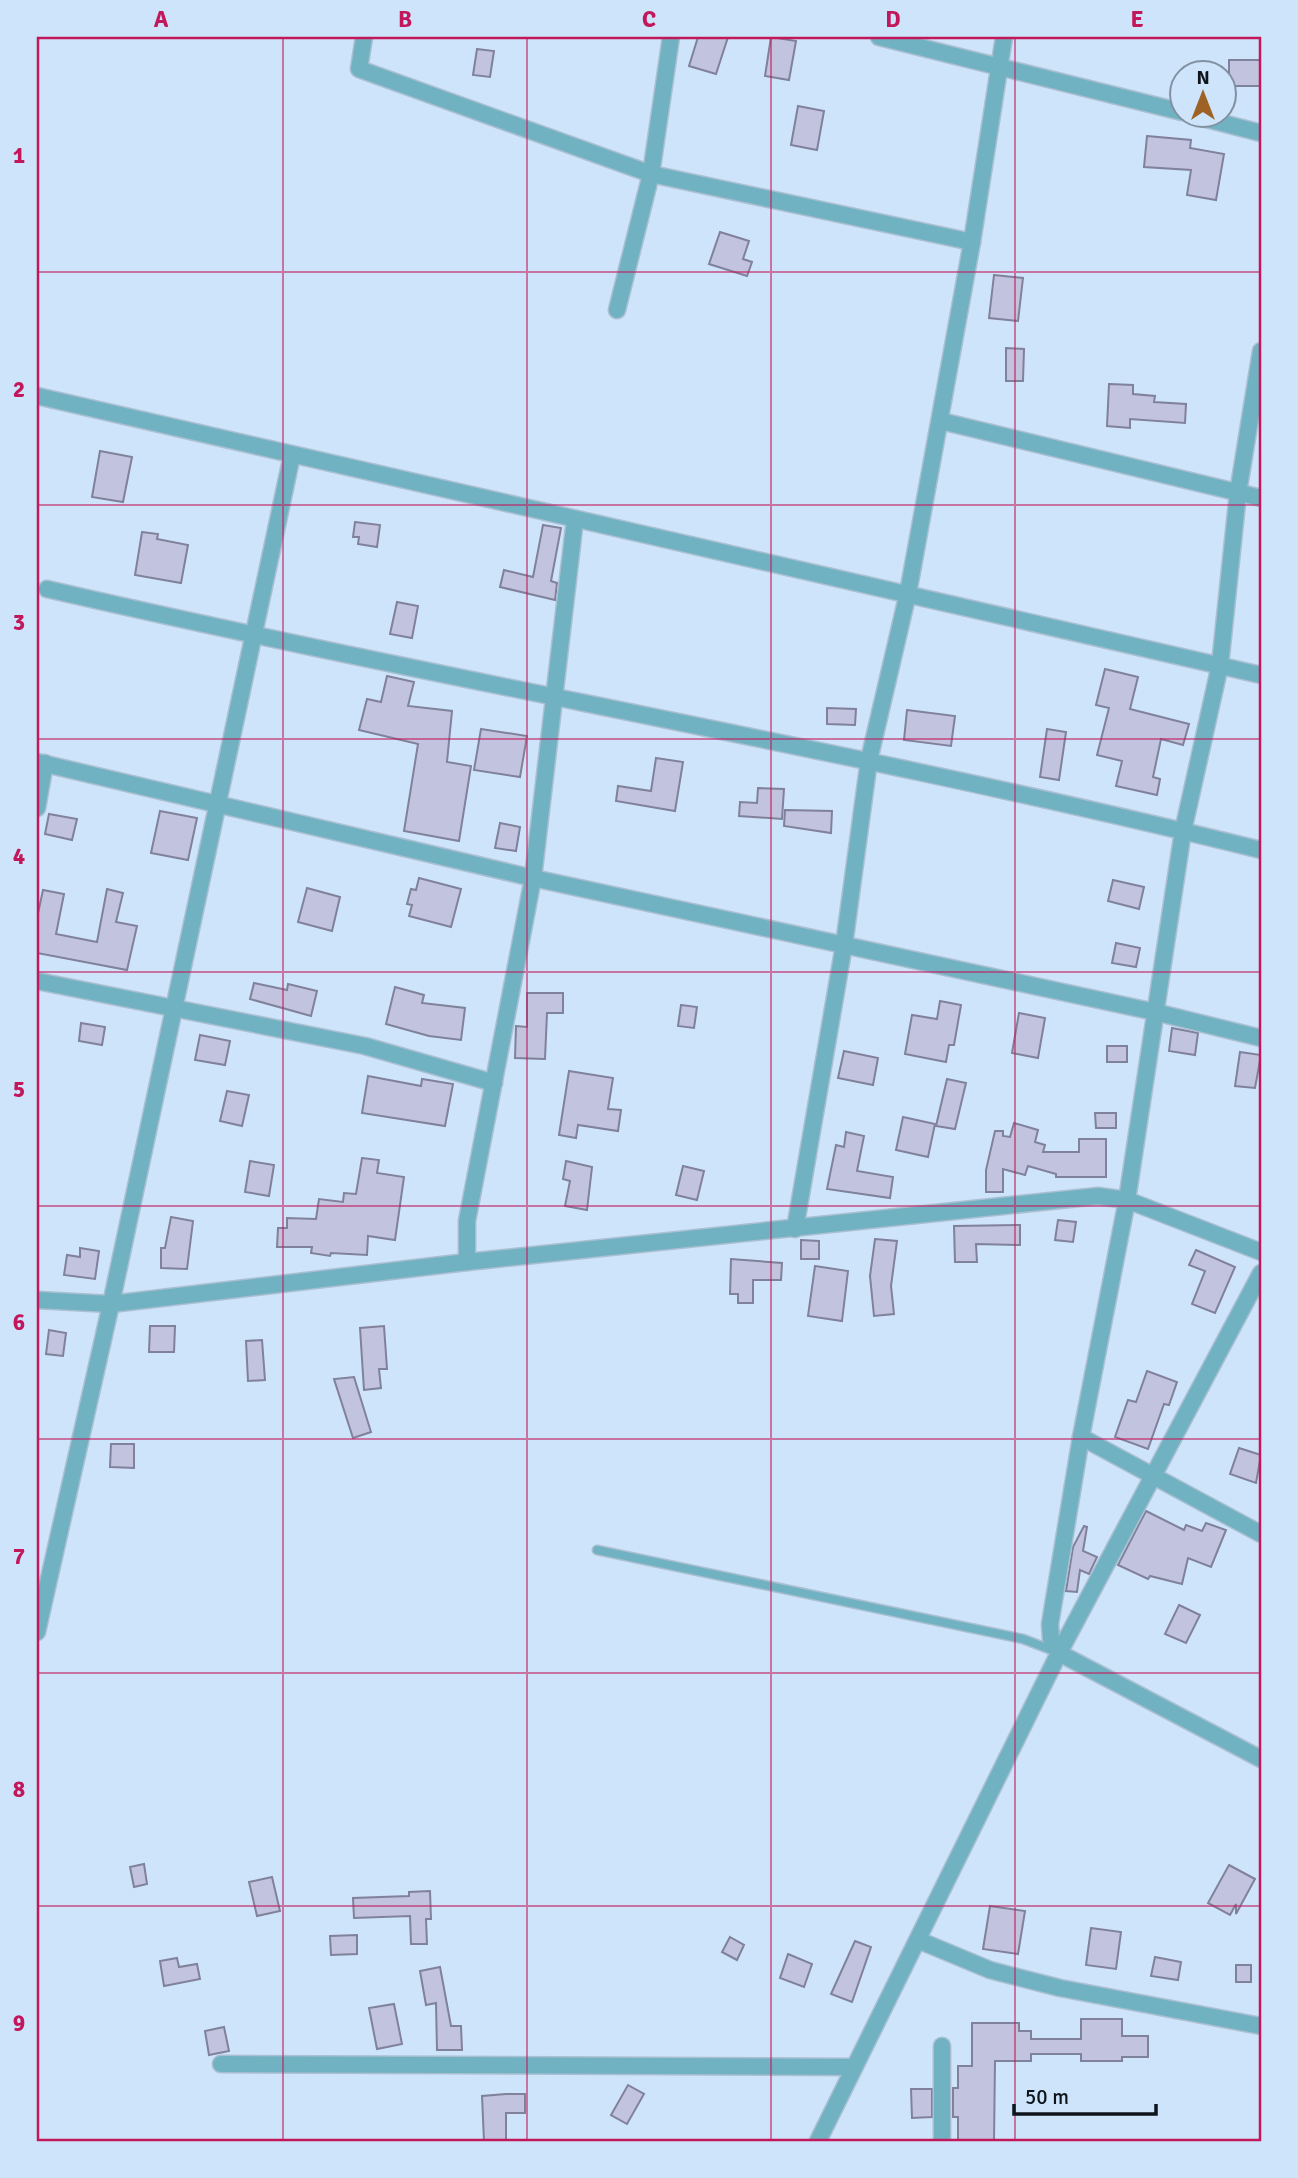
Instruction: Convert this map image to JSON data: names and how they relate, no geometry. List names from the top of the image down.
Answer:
{
  "scale_bar": "50 m",
  "north": "top",
  "grid": {
    "columns": [
      "A",
      "B",
      "C",
      "D",
      "E"
    ],
    "rows": [
      "1",
      "2",
      "3",
      "4",
      "5",
      "6",
      "7",
      "8",
      "9"
    ]
  }
}
